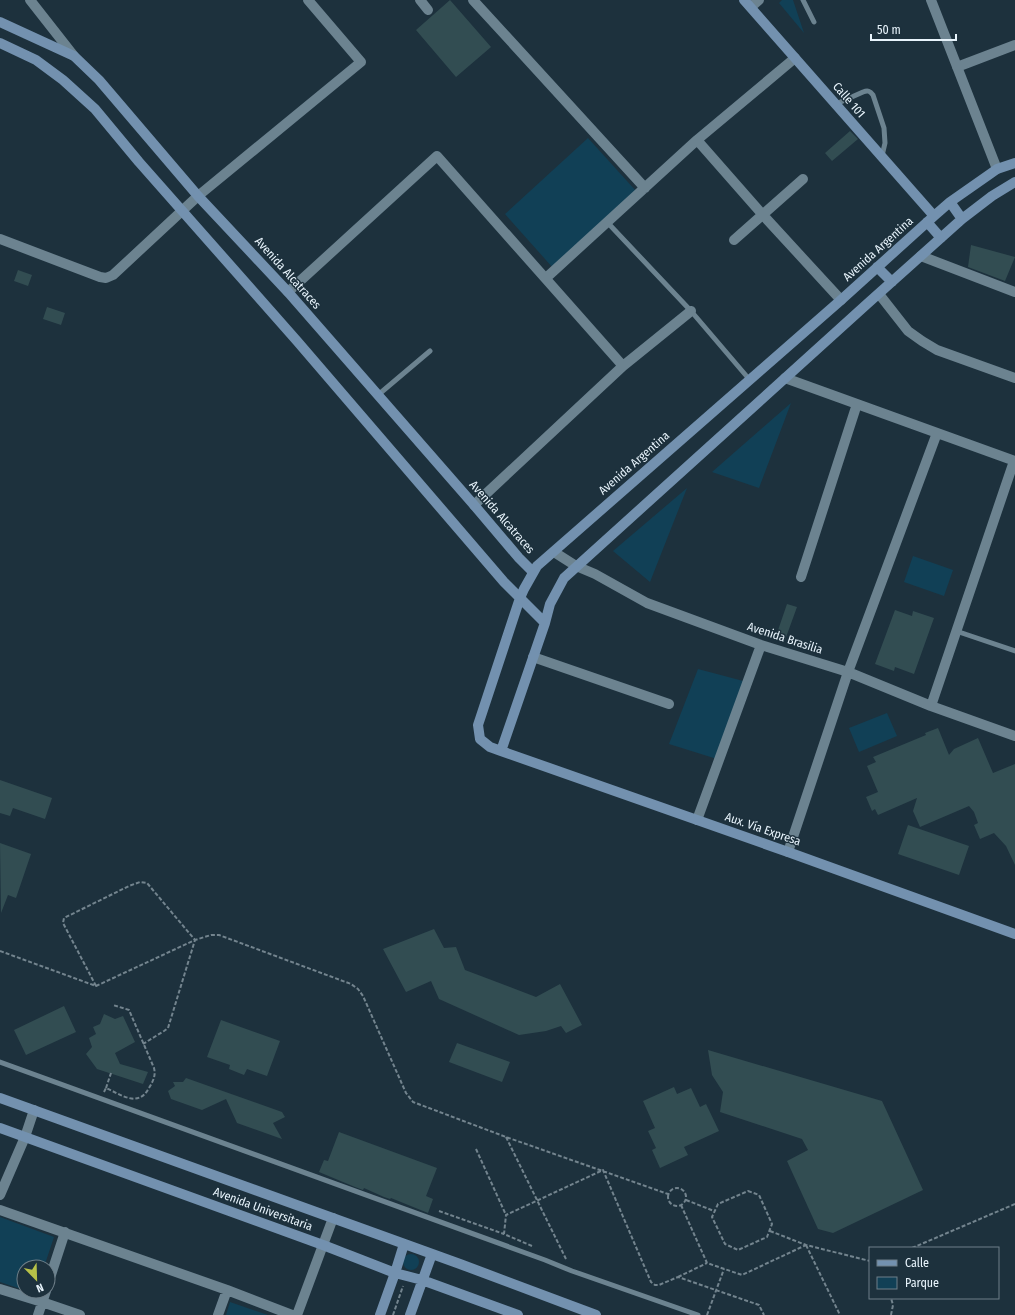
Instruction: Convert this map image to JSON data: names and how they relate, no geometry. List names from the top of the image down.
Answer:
{
  "streets": {
    "main road": [
      "Calle 101",
      "Avenida Argentina",
      "Avenida Alcatraces",
      "Aux. Vía Expresa",
      "Avenida Universitaria"
    ],
    "street": ["Avenida Brasilia"]
  },
  "crossings": [
    ["Calle 101", "Avenida Argentina"],
    ["Avenida Argentina", "Avenida Alcatraces"],
    ["Avenida Argentina", "Avenida Brasilia"],
    ["Avenida Argentina", "Aux. Vía Expresa"]
  ],
  "legend": ["Calle", "Parque"],
  "scale_bar": "50 m",
  "north": "bottom right"
}
